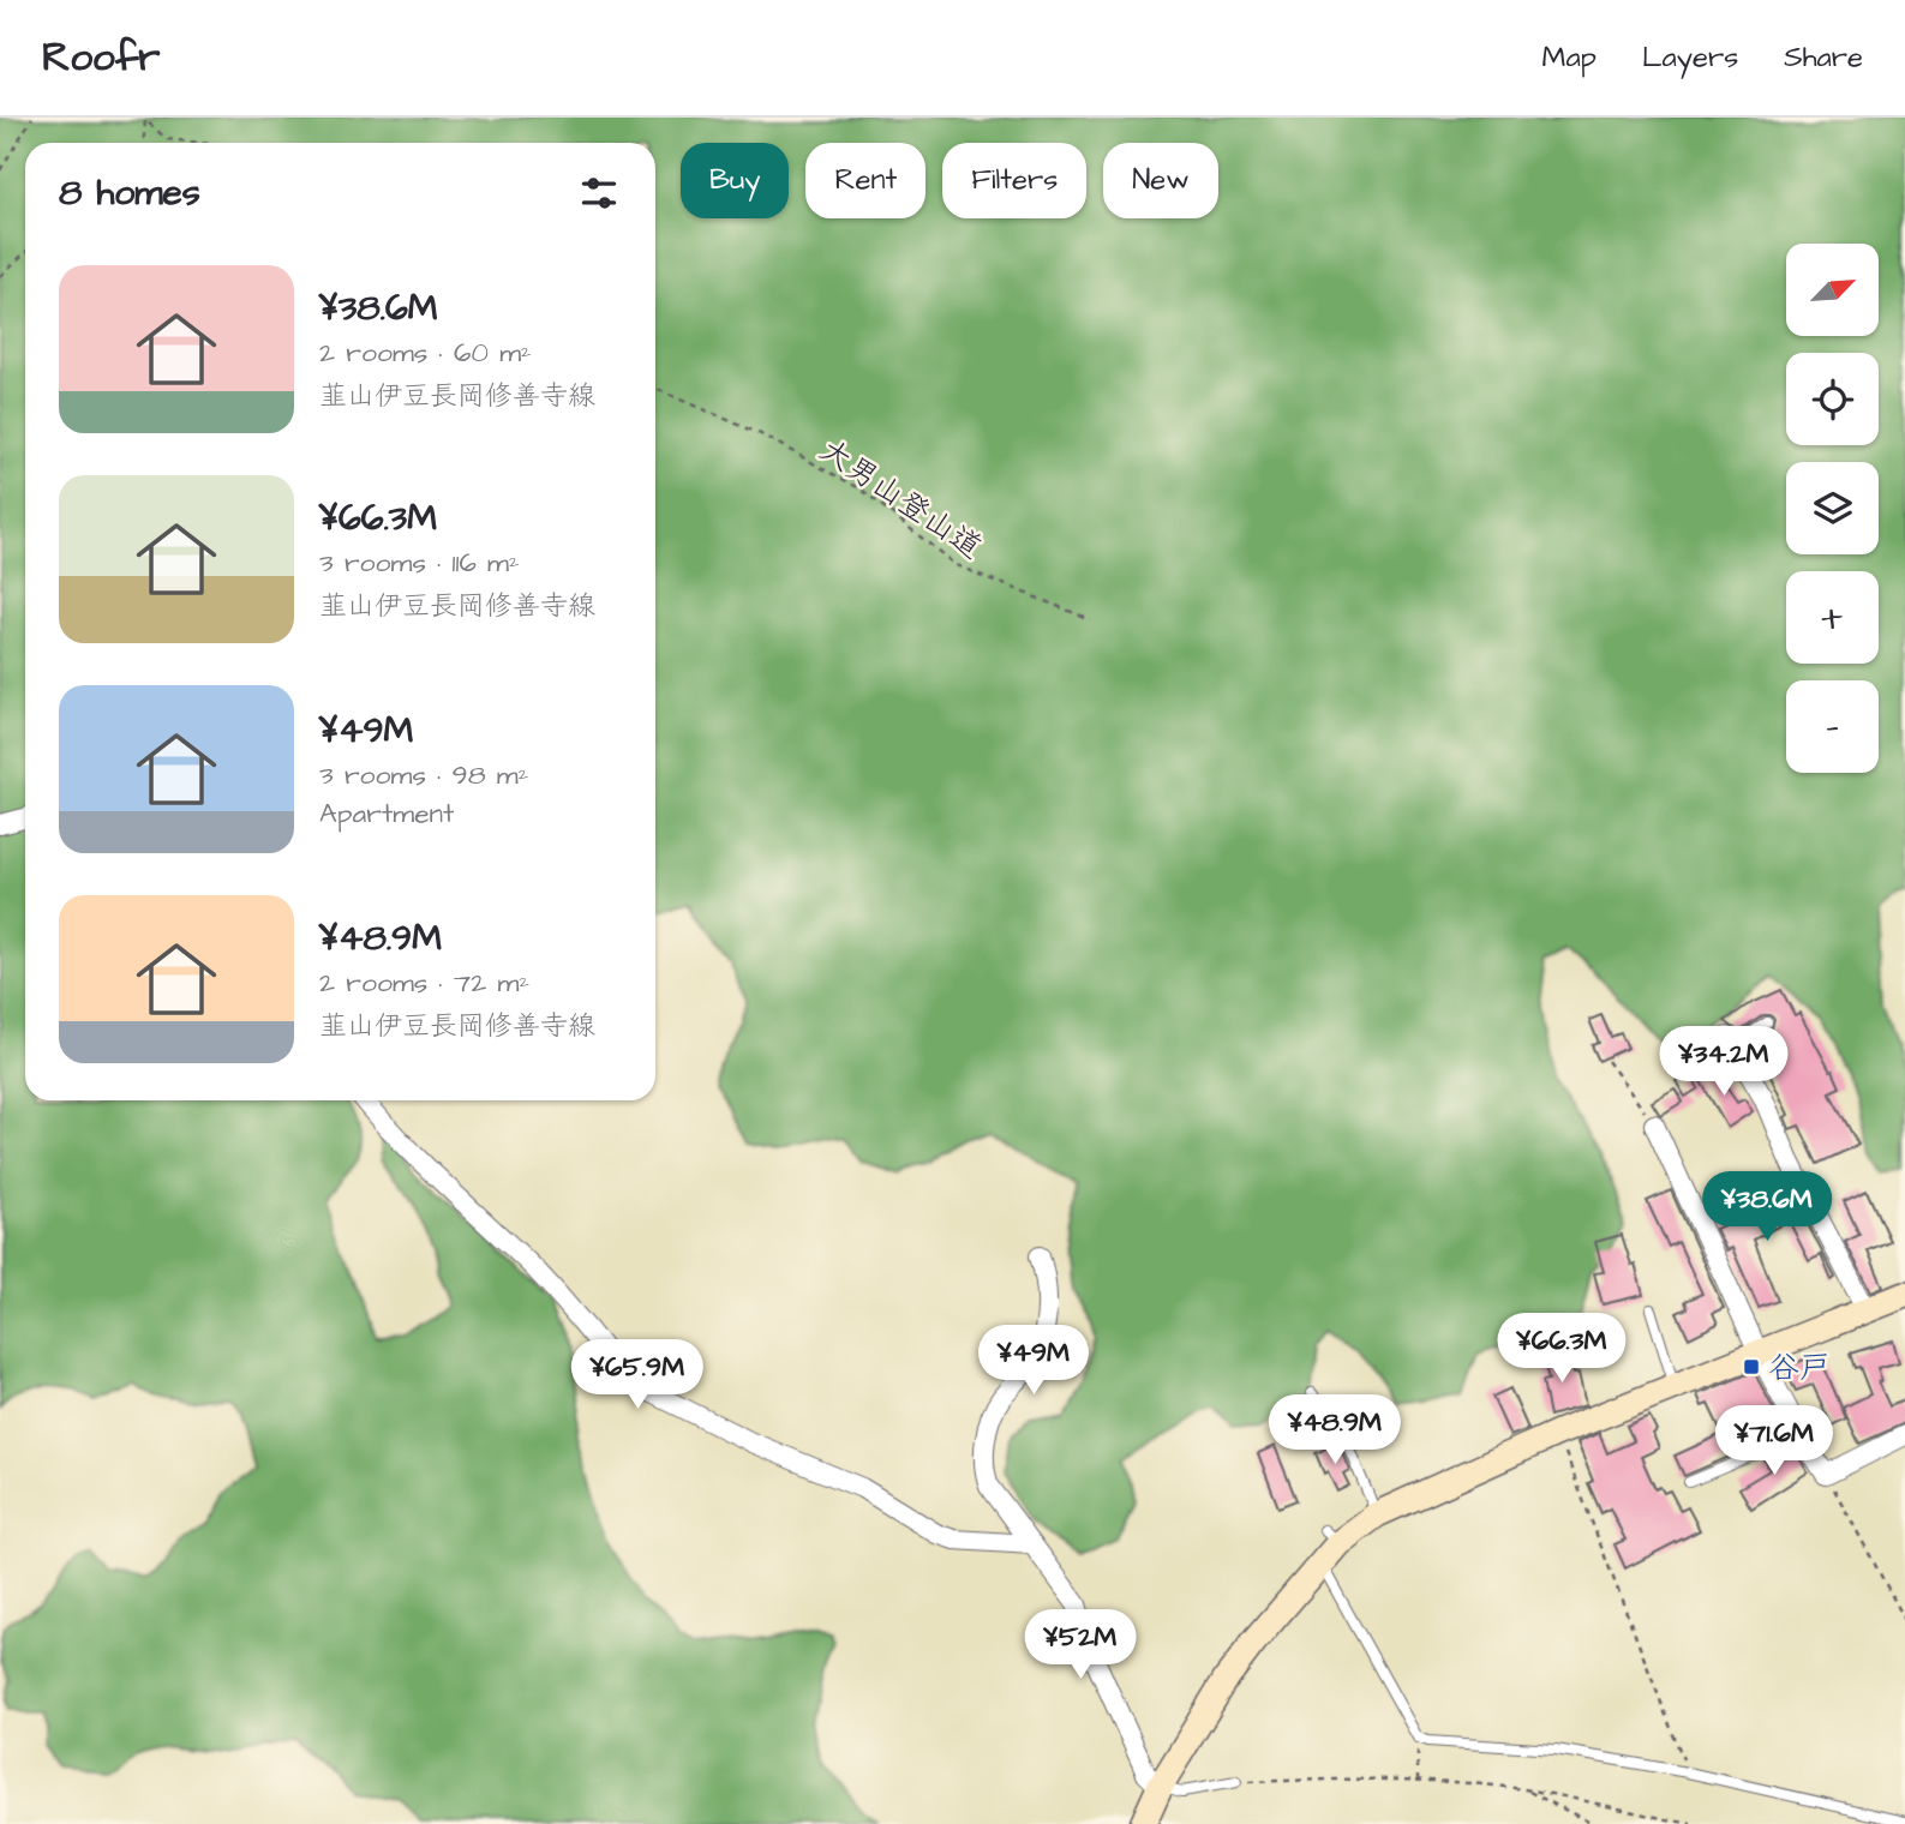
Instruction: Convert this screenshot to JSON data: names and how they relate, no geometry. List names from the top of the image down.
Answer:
{
  "streets": {
    "path": ["大男山登山道"]
  },
  "places": {
    "transit": ["谷戸"]
  },
  "north": "top right",
  "page": {
    "header": "Roofr",
    "nav": ["Map", "Layers", "Share"],
    "chip": [
      "Buy",
      "Rent",
      "Filters",
      "New"
    ],
    "heading": "8 homes",
    "map_buttons": ["+", "−"],
    "list": [
      {
        "name": "¥38.6M",
        "note": "2 rooms · 60 m² · 韮山伊豆長岡修善寺線"
      },
      {
        "name": "¥66.3M",
        "note": "3 rooms · 116 m² · 韮山伊豆長岡修善寺線"
      },
      {
        "name": "¥49M",
        "note": "3 rooms · 98 m² · Apartment"
      },
      {
        "name": "¥48.9M",
        "note": "2 rooms · 72 m² · 韮山伊豆長岡修善寺線"
      }
    ],
    "price": [
      "¥34.2M",
      "¥38.6M",
      "¥66.3M",
      "¥49M",
      "¥65.9M",
      "¥48.9M",
      "¥71.6M",
      "¥52M"
    ]
  }
}
